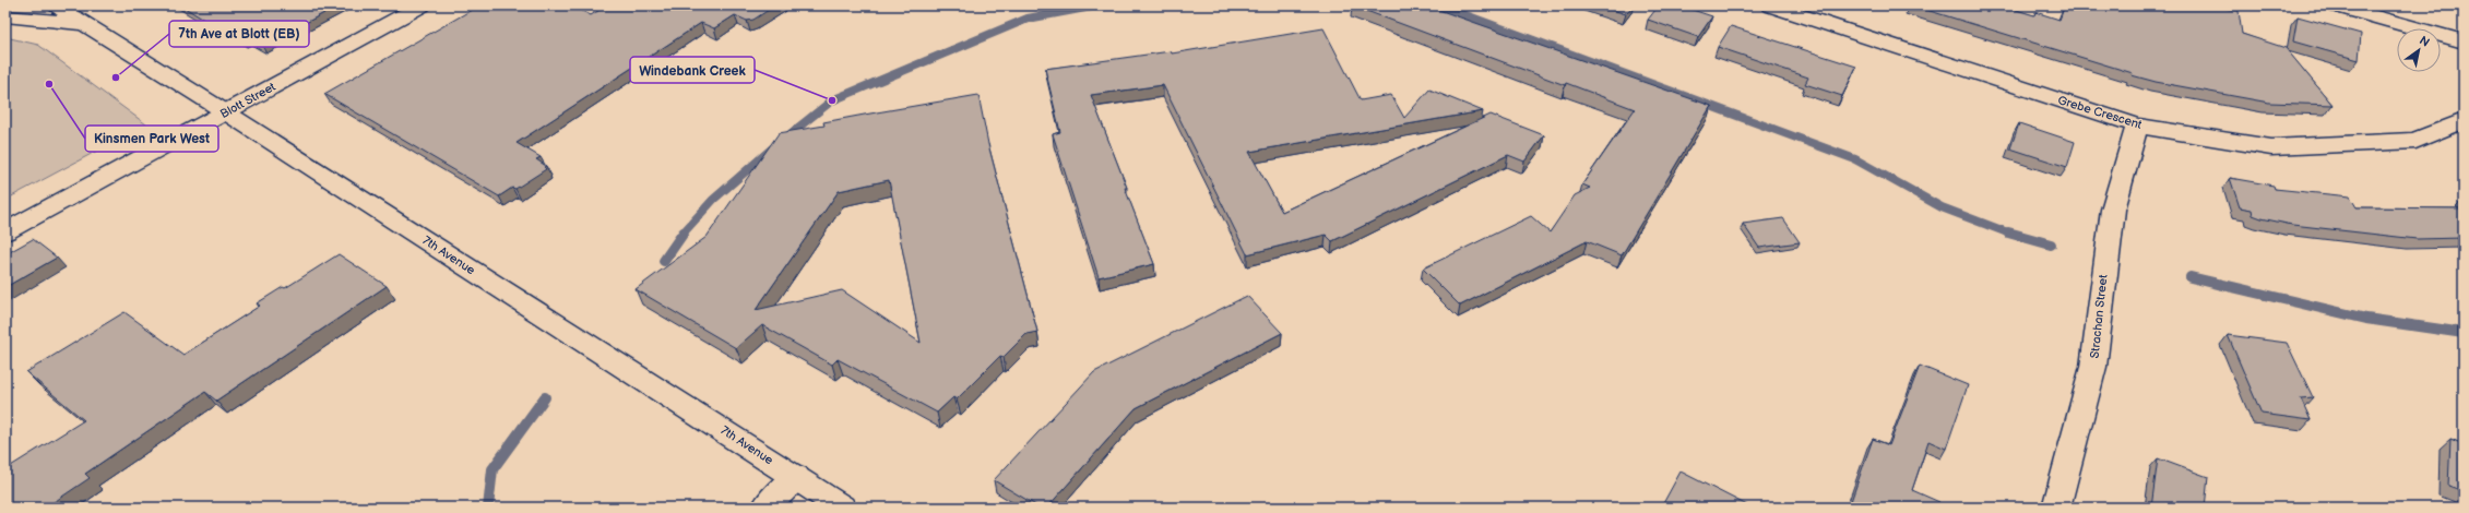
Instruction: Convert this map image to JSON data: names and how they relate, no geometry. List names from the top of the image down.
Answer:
{
  "streets": {
    "street": [
      "Blott Street",
      "Grebe Crescent",
      "7th Avenue",
      "Strachan Street"
    ]
  },
  "crossings": [
    ["Blott Street", "7th Avenue"],
    ["Grebe Crescent", "Strachan Street"]
  ],
  "places": ["7th Ave at Blott (EB)", "Kinsmen Park West", "Windebank Creek"],
  "north": "top right"
}
